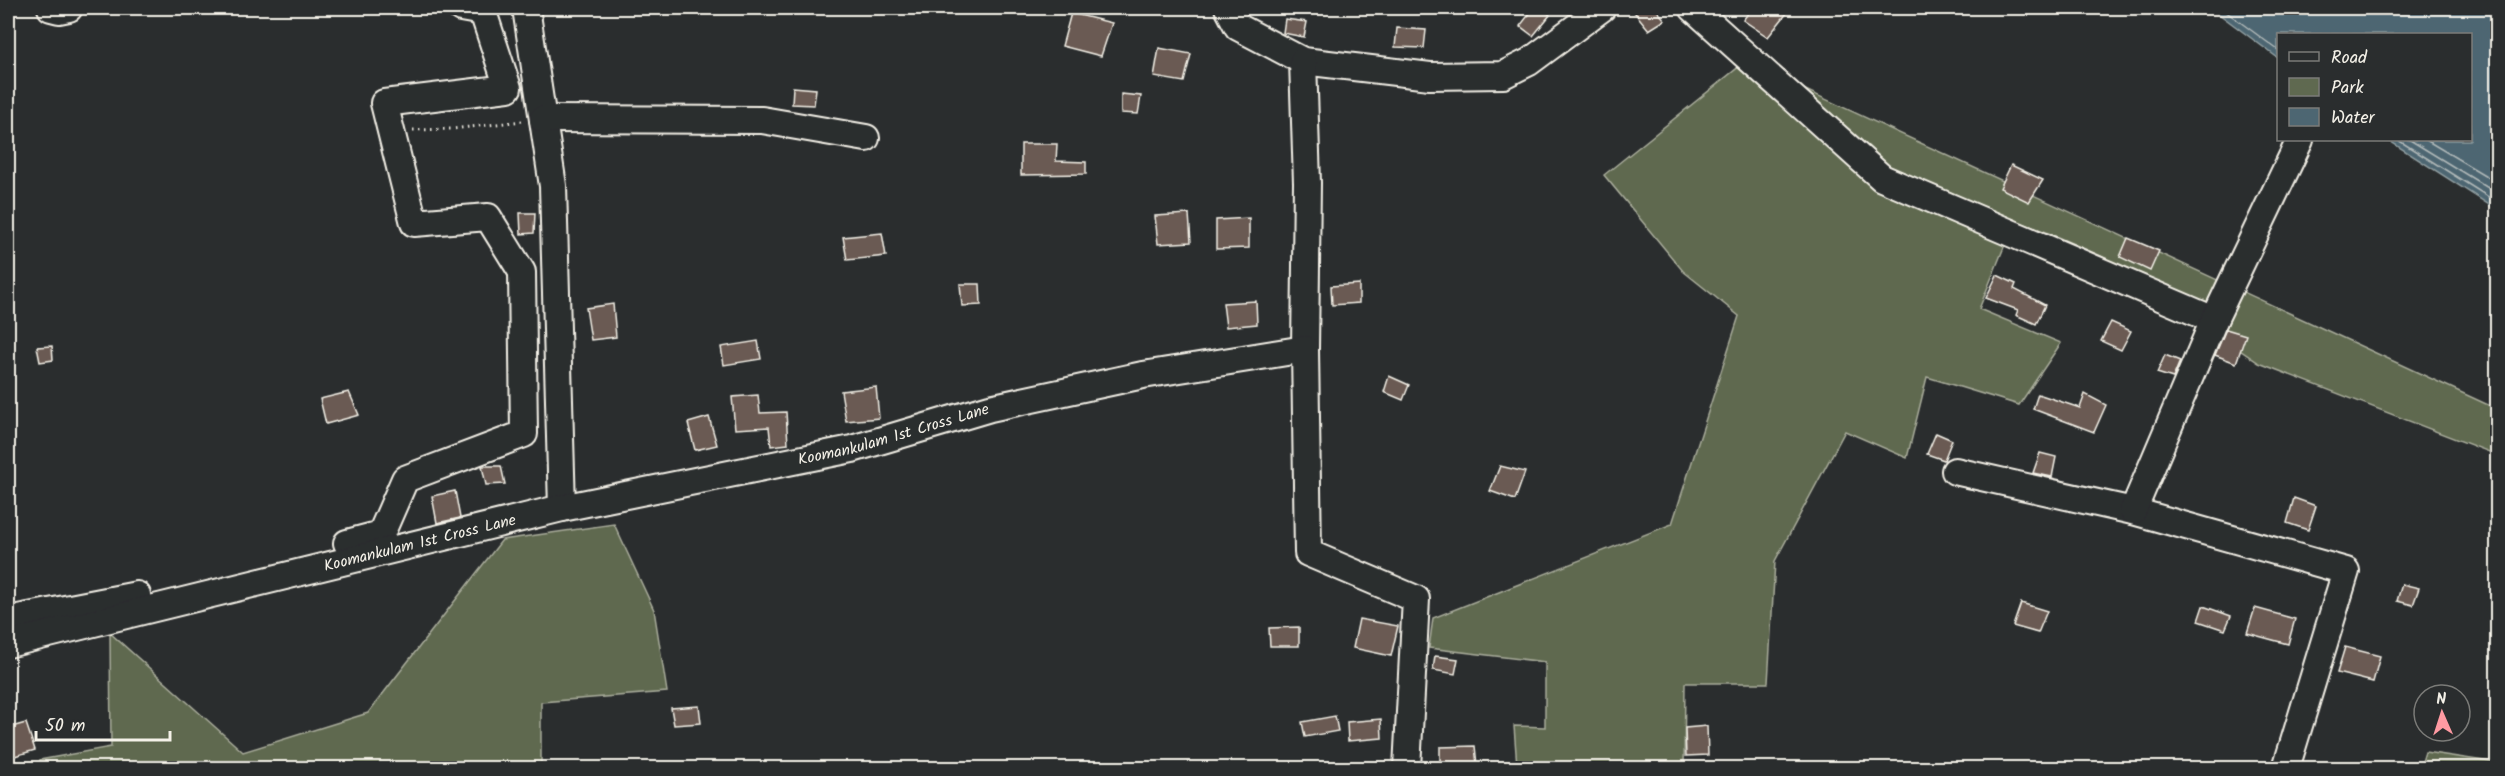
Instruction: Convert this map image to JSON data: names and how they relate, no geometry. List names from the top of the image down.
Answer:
{
  "streets": {
    "street": ["Koomankulam 1st Cross Lane"]
  },
  "legend": ["Road", "Park", "Water"],
  "scale_bar": "50 m",
  "north": "top"
}
